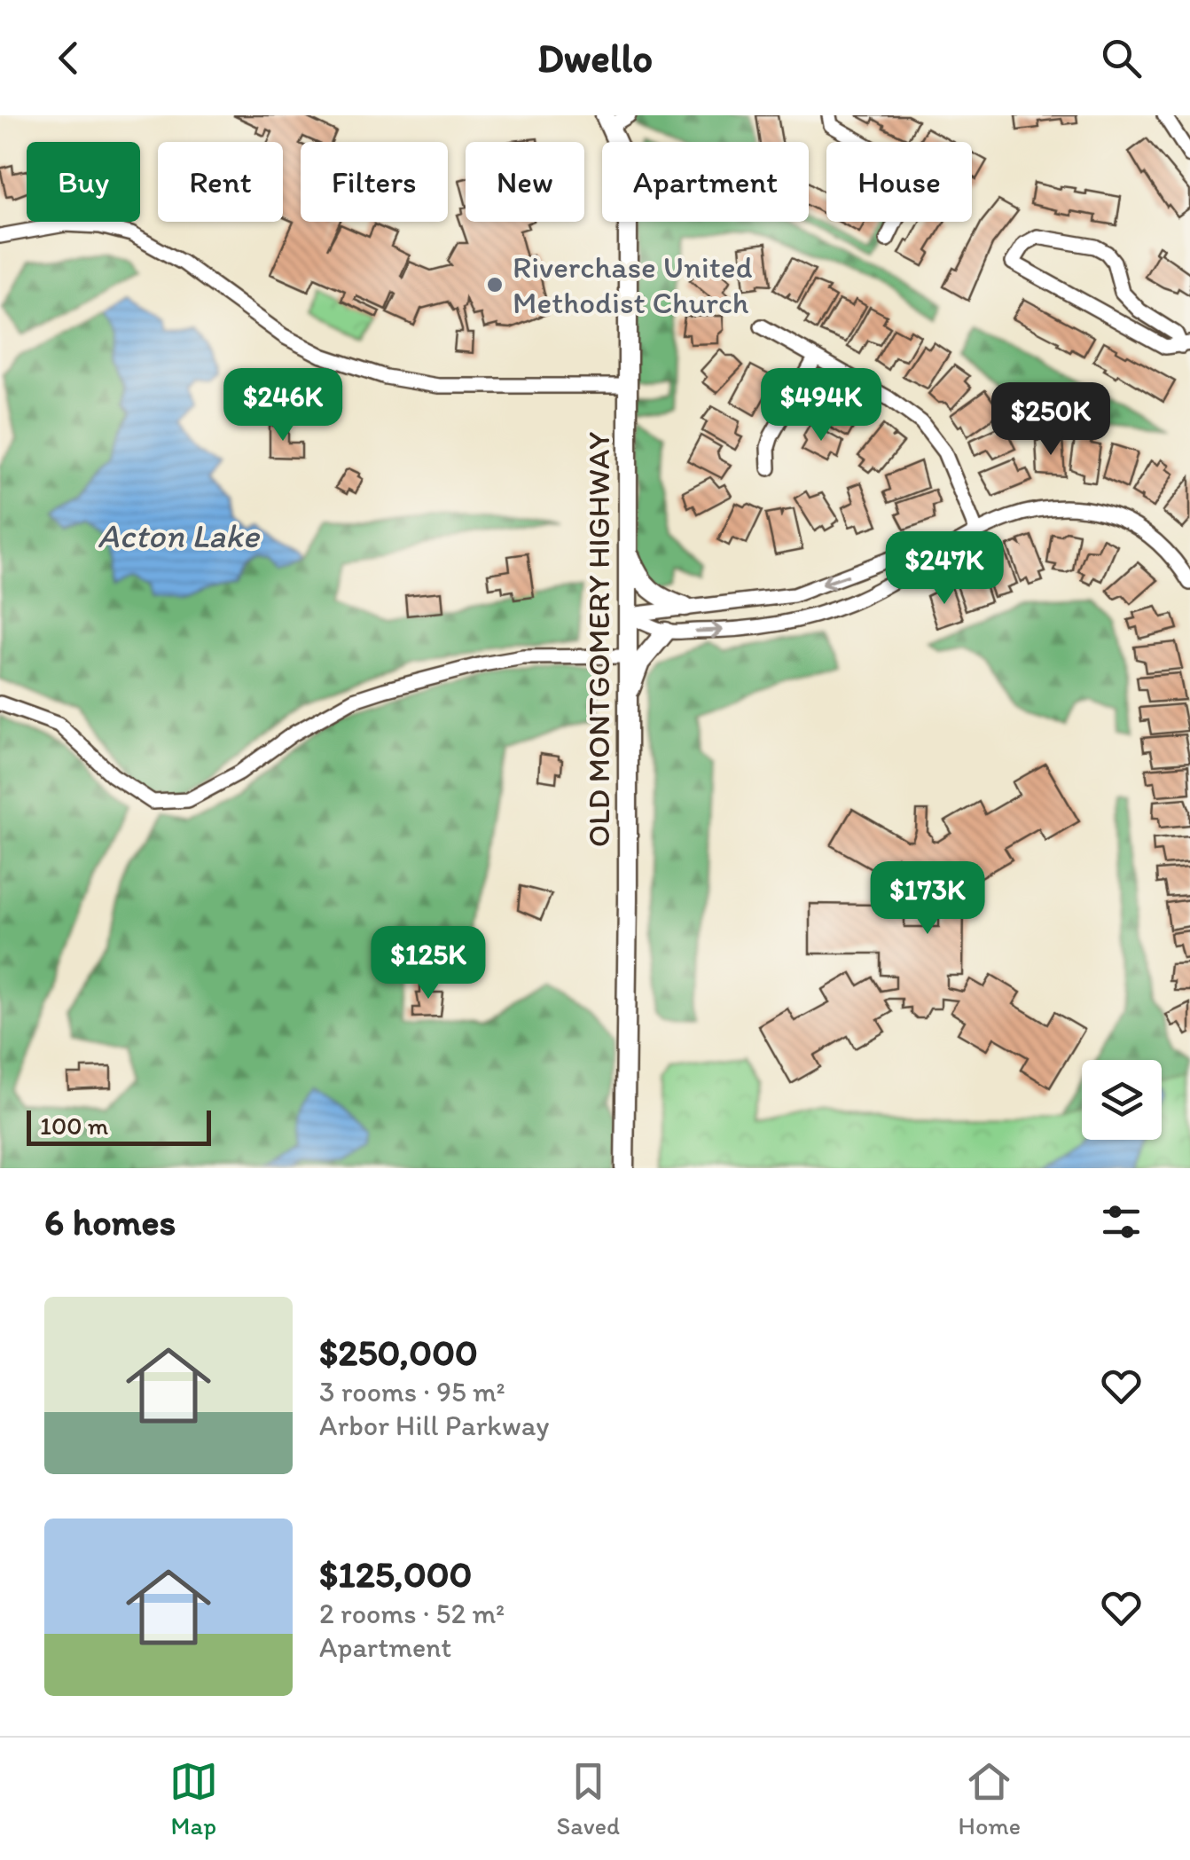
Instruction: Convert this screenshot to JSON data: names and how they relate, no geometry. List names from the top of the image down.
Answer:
{
  "streets": {
    "street": ["OLD MONTGOMERY HIGHWAY"]
  },
  "water": ["Acton Lake"],
  "places": ["Riverchase United Methodist Church"],
  "scale_bar": "100 m",
  "page": {
    "header": "Dwello",
    "chip": [
      "Buy",
      "Rent",
      "Filters",
      "New",
      "Apartment",
      "House"
    ],
    "price": [
      "$246K",
      "$494K",
      "$250K",
      "$247K",
      "$173K",
      "$125K"
    ],
    "scale": "100 m",
    "heading": "6 homes",
    "list": [
      {
        "name": "$250,000",
        "note": "3 rooms · 95 m² · Arbor Hill Parkway"
      },
      {
        "name": "$125,000",
        "note": "2 rooms · 52 m² · Apartment"
      }
    ],
    "tabs": ["Map", "Saved", "Home"]
  }
}
